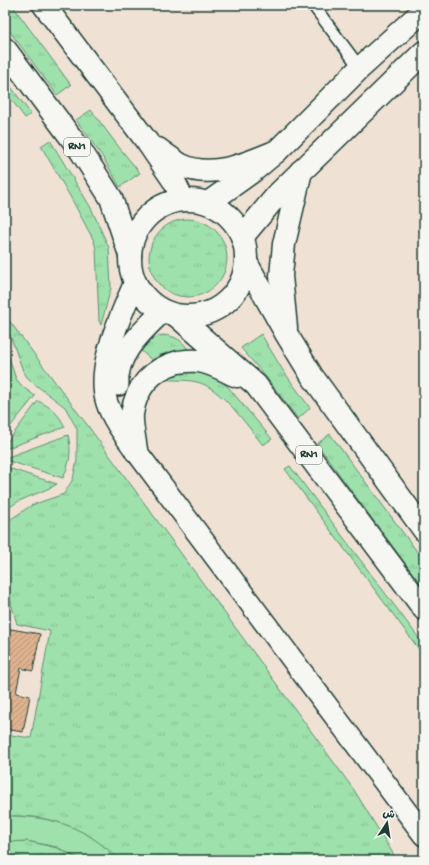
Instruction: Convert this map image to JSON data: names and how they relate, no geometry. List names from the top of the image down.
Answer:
{
  "streets": {
    "main road": ["RN1"]
  },
  "north": "top"
}
